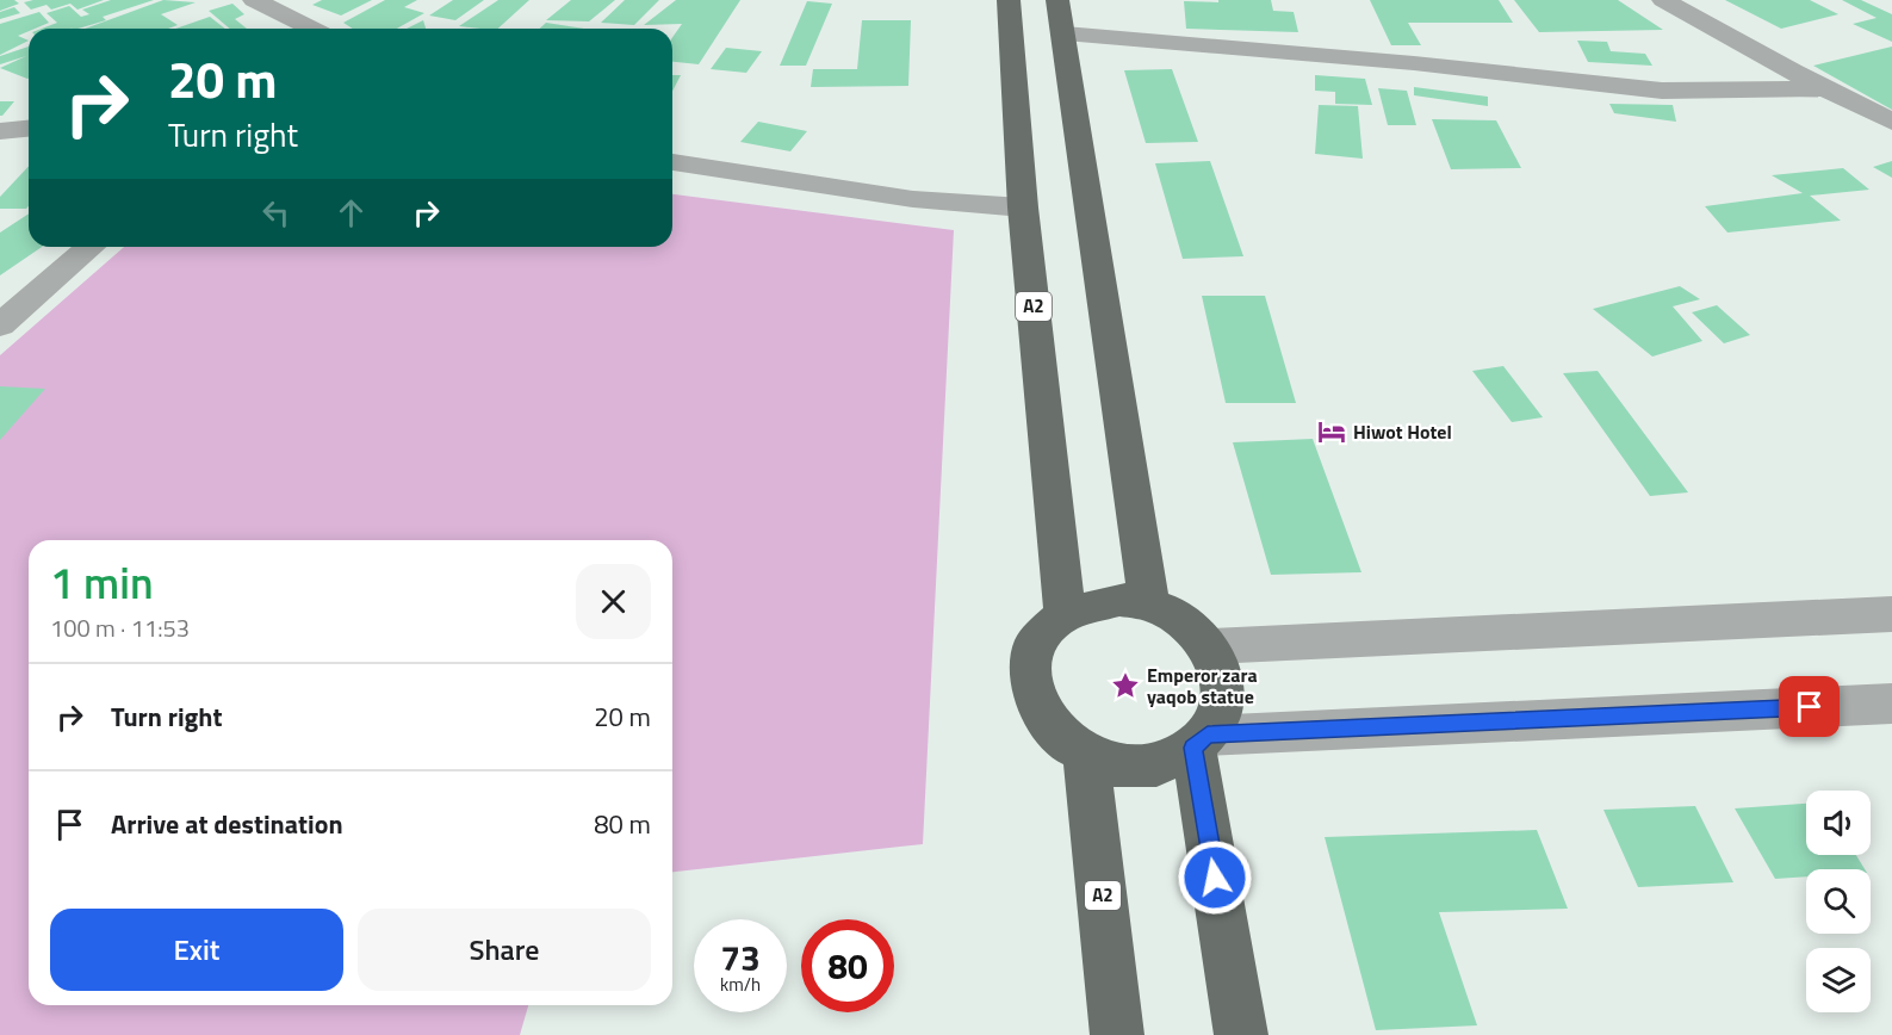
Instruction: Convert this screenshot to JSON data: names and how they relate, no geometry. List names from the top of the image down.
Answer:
{
  "streets": {
    "highway": ["A2"]
  },
  "places": {
    "hotel": ["Hiwot Hotel"],
    "place": ["Emperor zara yaqob statue"]
  },
  "page": {
    "turn": ["20 m", "Turn right"],
    "heading": ["1 min", "100 m · 11:53"],
    "list": [
      {
        "name": "Turn right",
        "value": "20 m"
      },
      {
        "name": "Arrive at destination",
        "value": "80 m"
      }
    ],
    "buttons": ["Exit", "Share"],
    "speed": "73 km/h",
    "limit": "80"
  }
}
